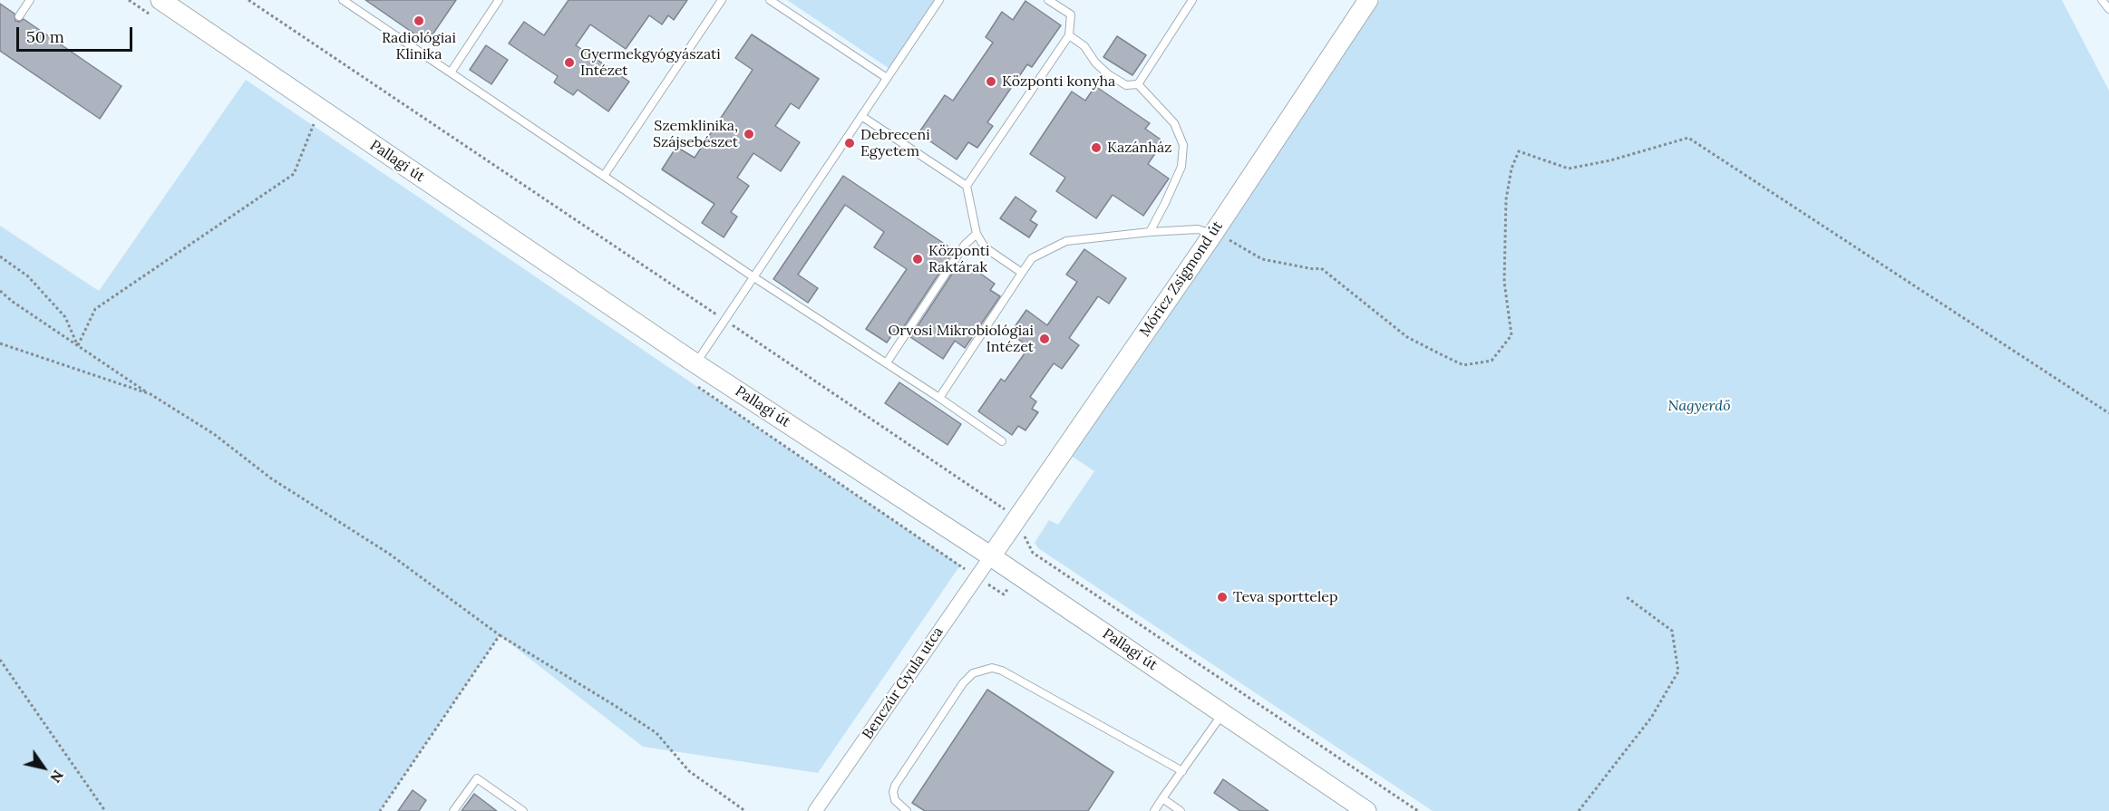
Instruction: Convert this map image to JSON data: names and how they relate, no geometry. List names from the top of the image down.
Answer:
{
  "streets": {
    "street": ["Pallagi út", "Móricz Zsigmond út", "Benczúr Gyula utca"]
  },
  "crossings": [
    ["Pallagi út", "Móricz Zsigmond út"],
    ["Pallagi út", "Benczúr Gyula utca"],
    ["Móricz Zsigmond út", "Benczúr Gyula utca"]
  ],
  "parks": ["Nagyerdő"],
  "places": [
    "Radiológiai Klinika",
    "Gyermekgyógyászati Intézet",
    "Központi konyha",
    "Szemklinika, Szájsebészet",
    "Debreceni Egyetem",
    "Kazánház",
    "Központi Raktárak",
    "Orvosi Mikrobiológiai Intézet",
    "Teva sporttelep"
  ],
  "scale_bar": "50 m",
  "north": "bottom right"
}
